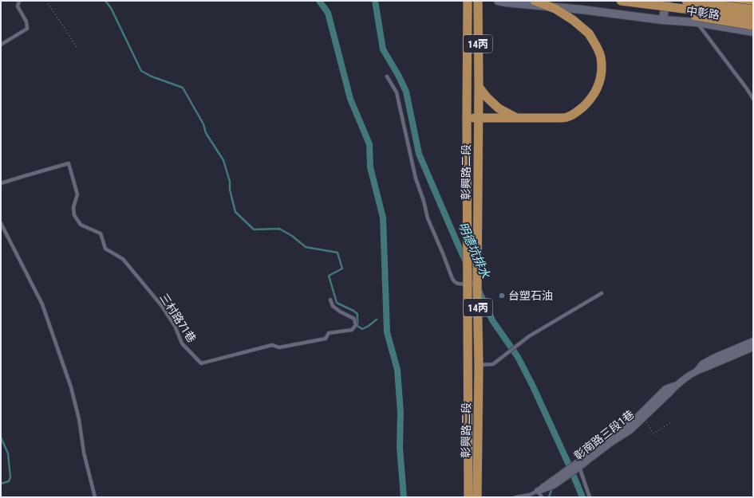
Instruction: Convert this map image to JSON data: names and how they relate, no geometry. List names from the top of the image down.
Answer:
{
  "streets": {
    "main road": ["14丙", "彰興路二段"],
    "street": ["中彰路", "彰南路三段1巷"],
    "lane": ["三村路71巷"]
  },
  "water": ["明德坑排水"],
  "places": ["台塑石油"]
}
